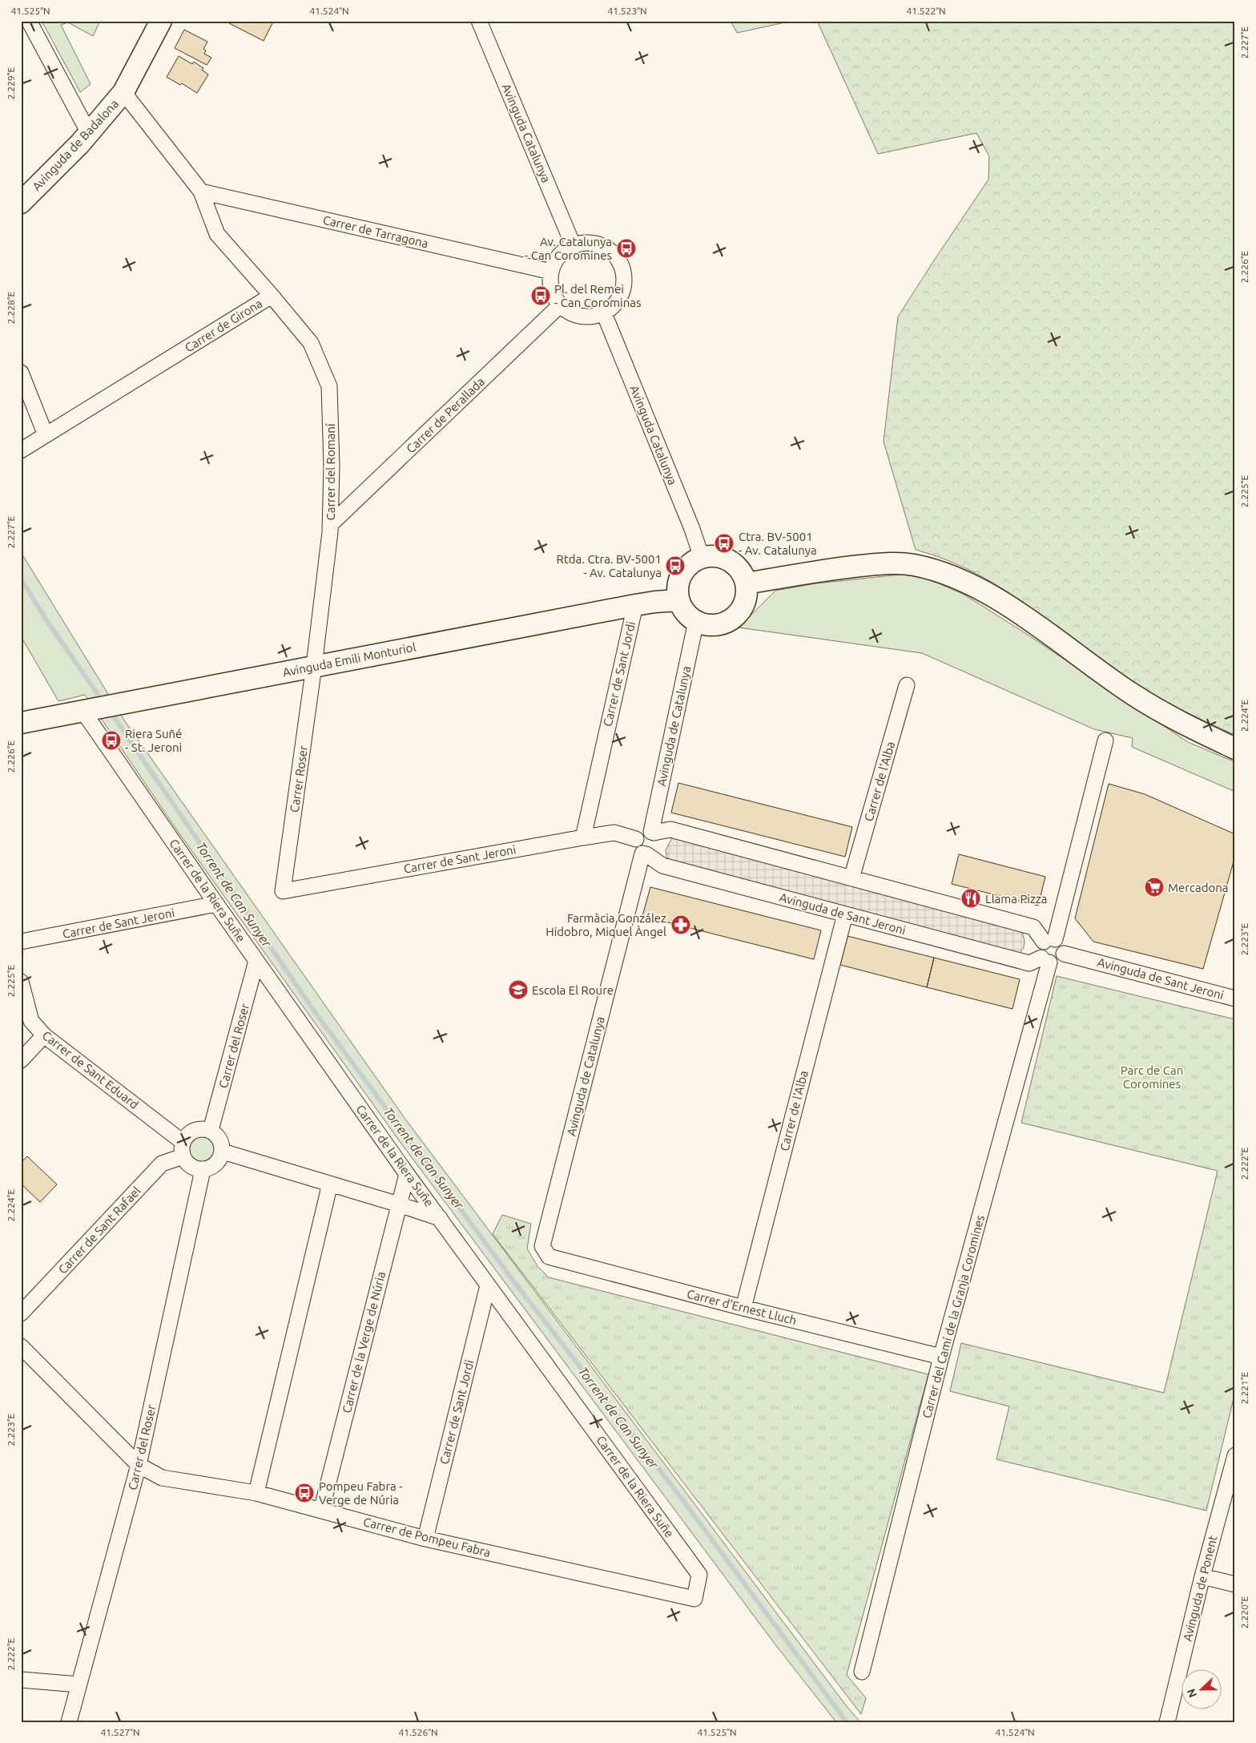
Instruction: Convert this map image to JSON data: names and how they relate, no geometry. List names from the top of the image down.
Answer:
{
  "streets": {
    "street": [
      "Avinguda Catalunya",
      "Avinguda de Badalona",
      "Carrer de Tarragona",
      "Carrer de Girona",
      "Carrer de Perallada",
      "Carrer del Romaní",
      "Avinguda Emili Monturiol",
      "Carrer de Sant Jordi",
      "Avinguda de Catalunya",
      "Carrer Roser",
      "Carrer de l'Alba",
      "Carrer de Sant Jeroni",
      "Carrer de la Riera Suñe",
      "Avinguda de Sant Jeroni",
      "Carrer del Roser",
      "Carrer de Sant Eduard",
      "Carrer de Sant Rafael",
      "Carrer d'Ernest Lluch",
      "Carrer del Camí de la Granja Coromines",
      "Carrer de la Verge de Núria",
      "Carrer de Pompeu Fabra",
      "Avinguda de Ponent"
    ]
  },
  "crossings": [
    ["Avinguda Catalunya", "Carrer de Tarragona"],
    ["Avinguda Catalunya", "Carrer de Perallada"],
    ["Avinguda Catalunya", "Avinguda Emili Monturiol"],
    ["Avinguda Catalunya", "Avinguda de Catalunya"],
    ["Avinguda de Badalona", "Carrer de Girona"],
    ["Carrer de Tarragona", "Carrer de Girona"],
    ["Carrer de Tarragona", "Carrer de Perallada"],
    ["Carrer de Girona", "Carrer del Romaní"],
    ["Carrer de Perallada", "Carrer del Romaní"],
    ["Carrer del Romaní", "Avinguda Emili Monturiol"],
    ["Carrer del Romaní", "Carrer Roser"],
    ["Avinguda Emili Monturiol", "Carrer de Sant Jordi"],
    ["Avinguda Emili Monturiol", "Avinguda de Catalunya"],
    ["Avinguda Emili Monturiol", "Carrer Roser"],
    ["Avinguda Emili Monturiol", "Carrer de la Riera Suñe"],
    ["Carrer de Sant Jordi", "Carrer de Sant Jeroni"],
    ["Carrer de Sant Jordi", "Carrer de la Riera Suñe"],
    ["Carrer de Sant Jordi", "Carrer de Pompeu Fabra"],
    ["Avinguda de Catalunya", "Carrer de Sant Jeroni"],
    ["Avinguda de Catalunya", "Avinguda de Sant Jeroni"],
    ["Avinguda de Catalunya", "Carrer d'Ernest Lluch"],
    ["Carrer Roser", "Carrer de Sant Jeroni"],
    ["Carrer de l'Alba", "Avinguda de Sant Jeroni"],
    ["Carrer de l'Alba", "Carrer d'Ernest Lluch"],
    ["Carrer de Sant Jeroni", "Carrer de la Riera Suñe"],
    ["Carrer de Sant Jeroni", "Avinguda de Sant Jeroni"],
    ["Carrer de la Riera Suñe", "Carrer del Roser"],
    ["Carrer de la Riera Suñe", "Carrer de la Verge de Núria"],
    ["Carrer de la Riera Suñe", "Carrer de Pompeu Fabra"],
    ["Avinguda de Sant Jeroni", "Carrer del Camí de la Granja Coromines"],
    ["Carrer del Roser", "Carrer de Sant Eduard"],
    ["Carrer del Roser", "Carrer de Sant Rafael"],
    ["Carrer del Roser", "Carrer de Pompeu Fabra"],
    ["Carrer de Sant Eduard", "Carrer de Sant Rafael"],
    ["Carrer d'Ernest Lluch", "Carrer del Camí de la Granja Coromines"],
    ["Carrer de la Verge de Núria", "Carrer de Pompeu Fabra"]
  ],
  "water": ["Torrent de Can Sunyer"],
  "parks": ["Parc de Can Coromines"],
  "places": {
    "bus stop": [
      "Av. Catalunya - Can Coromines",
      "Pl. del Remei - Can Corominas",
      "Ctra. BV-5001 - Av. Catalunya",
      "Rtda. Ctra. BV-5001 - Av. Catalunya",
      "Riera Suñé - St. Jeroni",
      "Pompeu Fabra - Verge de Núria"
    ],
    "supermarket": ["Mercadona"],
    "restaurant": ["Llama Pizza"],
    "pharmacy": ["Farmàcia González Hidobro, Miquel Àngel"],
    "school or university": ["Escola El Roure"]
  },
  "north": "left",
  "coordinates": [
    "41.525°N",
    "41.524°N",
    "41.523°N",
    "41.522°N",
    "2.227°E",
    "2.229°E",
    "2.226°E",
    "2.228°E",
    "2.225°E",
    "2.224°E",
    "2.223°E",
    "2.222°E",
    "2.221°E",
    "2.220°E",
    "41.527°N",
    "41.526°N"
  ]
}
